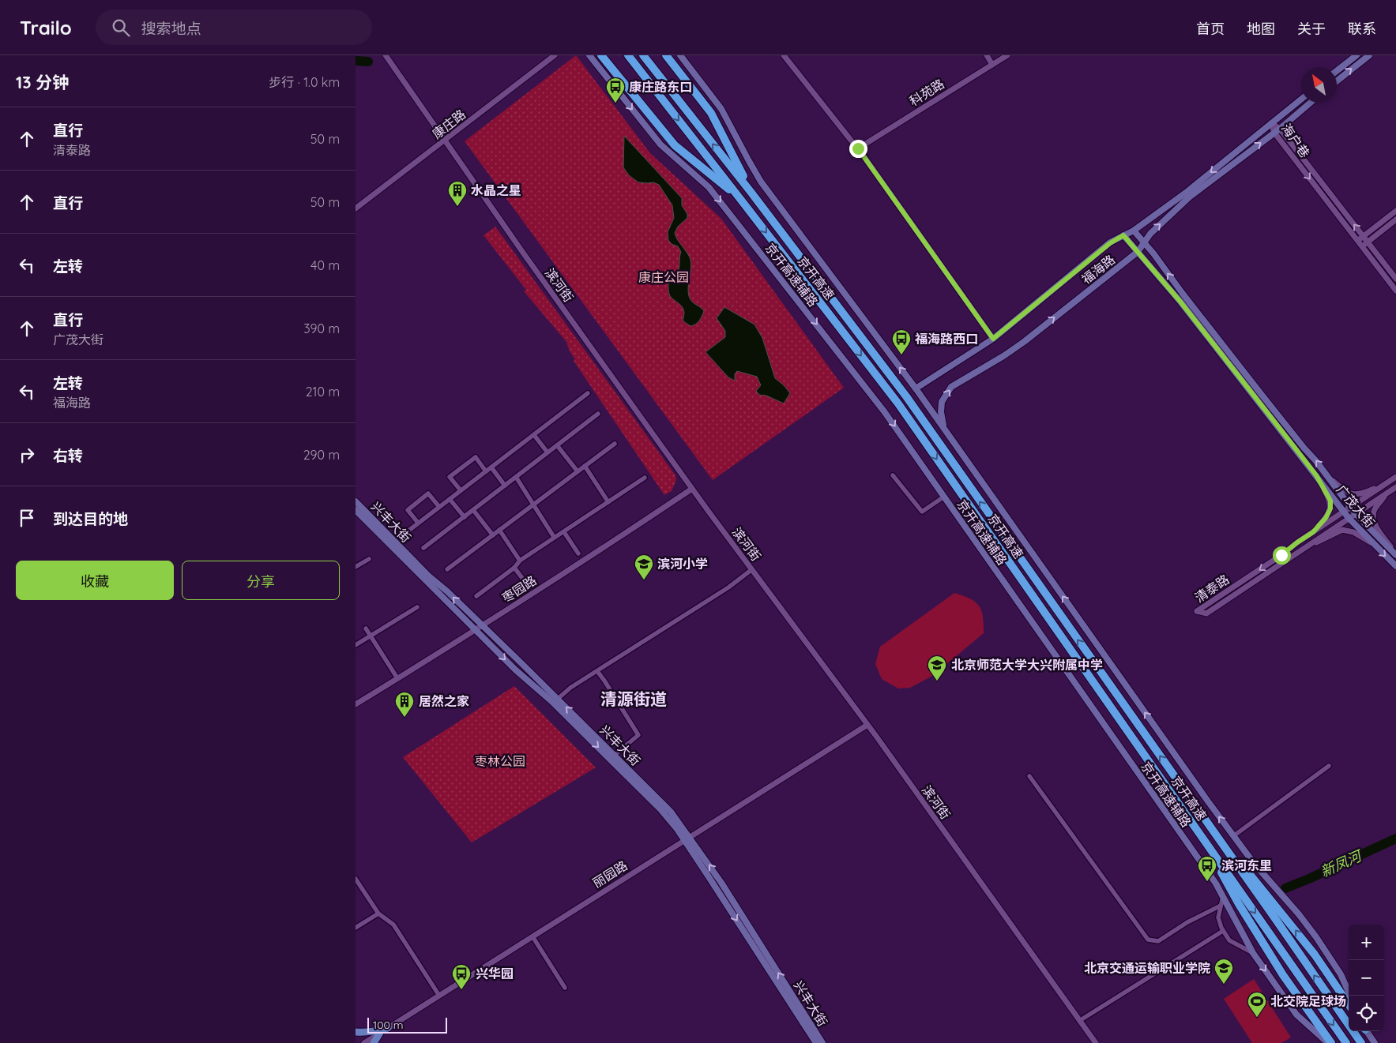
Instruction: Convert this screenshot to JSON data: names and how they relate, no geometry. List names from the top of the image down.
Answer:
{
  "streets": {
    "highway": ["京开高速"],
    "main road": [
      "福海路",
      "京开高速辅路",
      "广茂大街",
      "兴丰大街"
    ],
    "street": [
      "科苑路",
      "康庄路",
      "海户巷",
      "滨河街",
      "清泰路",
      "枣园路",
      "丽园路"
    ]
  },
  "crossings": [
    ["康庄路", "滨河街"],
    ["海户巷", "福海路"],
    ["福海路", "广茂大街"],
    ["滨河街", "枣园路"],
    ["滨河街", "丽园路"],
    ["广茂大街", "清泰路"],
    ["兴丰大街", "枣园路"],
    ["兴丰大街", "丽园路"]
  ],
  "districts": ["清源街道"],
  "water": ["新凤河"],
  "parks": ["康庄公园", "枣林公园"],
  "places": {
    "bus stop": [
      "康庄路东口",
      "福海路西口",
      "滨河东里",
      "兴华园"
    ],
    "building": ["水晶之星", "居然之家"],
    "school or university": ["滨河小学", "北京师范大学大兴附属中学", "北京交通运输职业学院"],
    "sports": ["北交院足球场"]
  },
  "scale_bar": "100 m",
  "north": "top left",
  "page": {
    "header": "Trailo",
    "search": "搜索地点",
    "nav": [
      "首页",
      "地图",
      "关于",
      "联系"
    ],
    "heading": ["13 分钟", "步行 · 1.0 km"],
    "list": [
      ["直行", "清泰路", "50 m"],
      ["直行", "50 m"],
      ["左转", "40 m"],
      ["直行", "广茂大街", "390 m"],
      ["左转", "福海路", "210 m"],
      ["右转", "290 m"],
      "到达目的地"
    ],
    "buttons": ["收藏", "分享"],
    "map_buttons": ["+", "−"],
    "scale": "100 m"
  }
}
